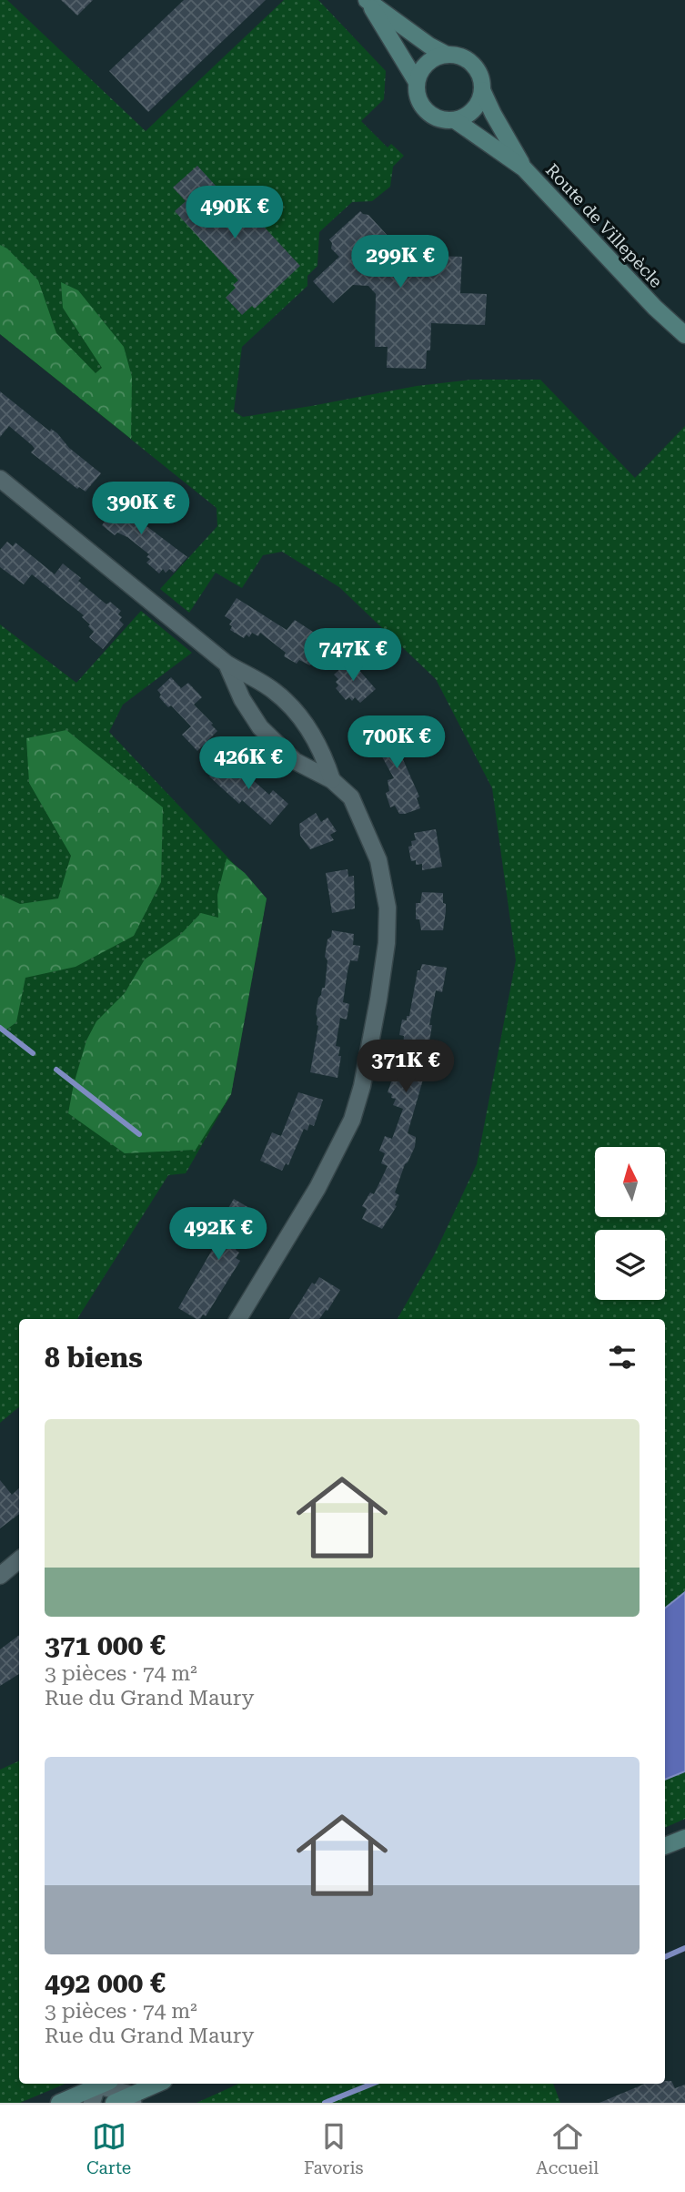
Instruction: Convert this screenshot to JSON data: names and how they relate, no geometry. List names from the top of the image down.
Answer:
{
  "streets": {
    "main road": ["Route de Villepècle"]
  },
  "north": "top",
  "page": {
    "price": [
      "490K €",
      "299K €",
      "390K €",
      "747K €",
      "700K €",
      "426K €",
      "371K €",
      "492K €"
    ],
    "heading": "8 biens",
    "list": [
      {
        "name": "371 000 €",
        "note": "3 pièces · 74 m² · Rue du Grand Maury"
      },
      {
        "name": "492 000 €",
        "note": "3 pièces · 74 m² · Rue du Grand Maury"
      }
    ],
    "tabs": ["Carte", "Favoris", "Accueil"]
  }
}
